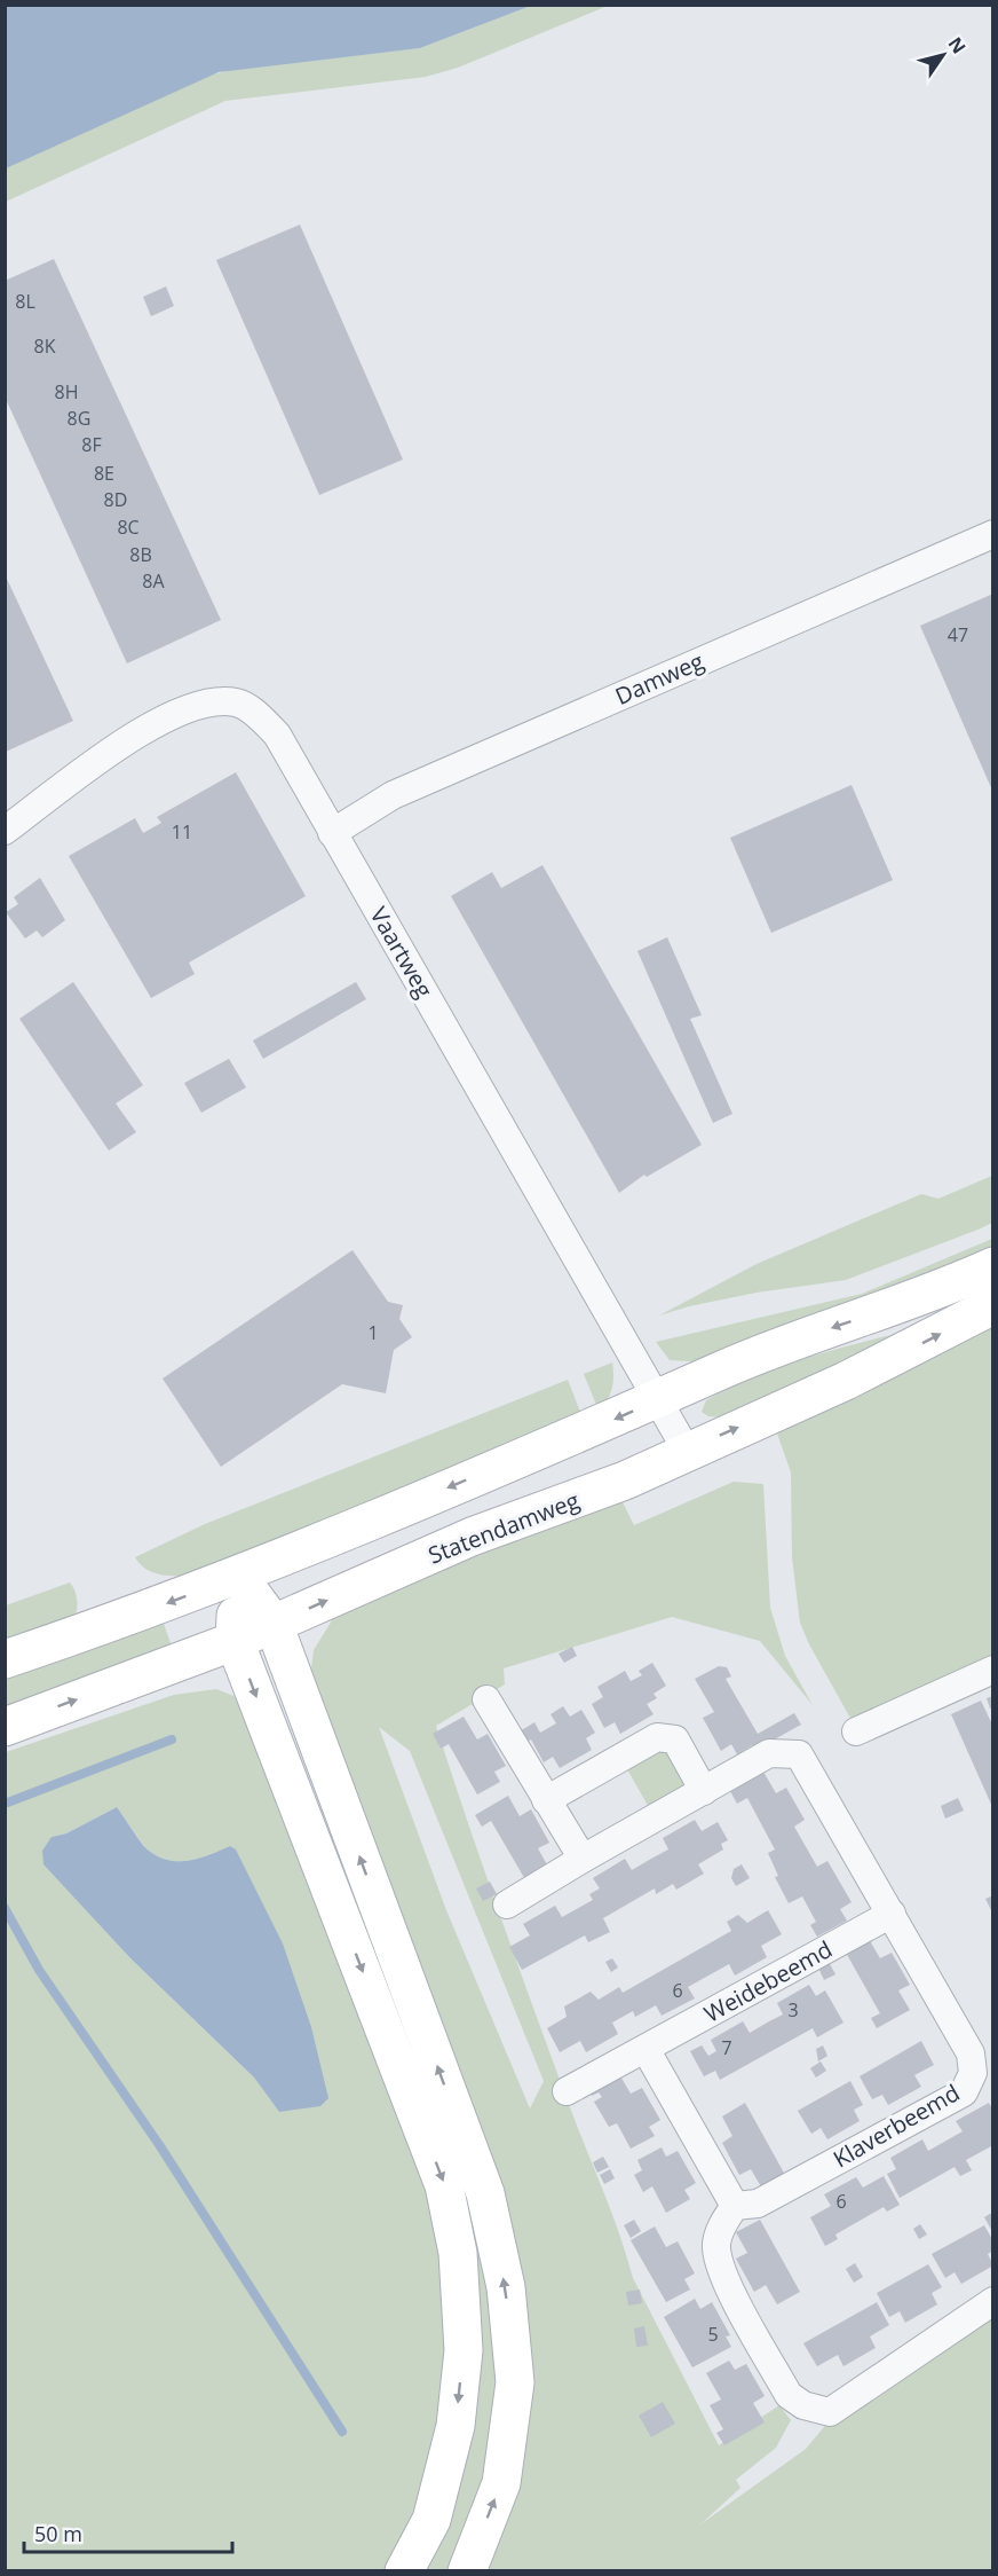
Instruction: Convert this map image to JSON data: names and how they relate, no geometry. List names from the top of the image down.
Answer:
{
  "streets": {
    "main road": ["Statendamweg"],
    "street": [
      "Damweg",
      "Vaartweg",
      "Weidebeemd",
      "Klaverbeemd"
    ]
  },
  "crossings": [
    ["Damweg", "Vaartweg"],
    ["Vaartweg", "Statendamweg"],
    ["Weidebeemd", "Klaverbeemd"]
  ],
  "house_numbers": [
    "8L",
    "8K",
    "8H",
    "8G",
    "8F",
    "8E",
    "8D",
    "8C",
    "8B",
    "8A",
    "47",
    "11",
    "1",
    "6",
    "3",
    "7",
    "6",
    "5"
  ],
  "scale_bar": "50 m",
  "north": "top right"
}
